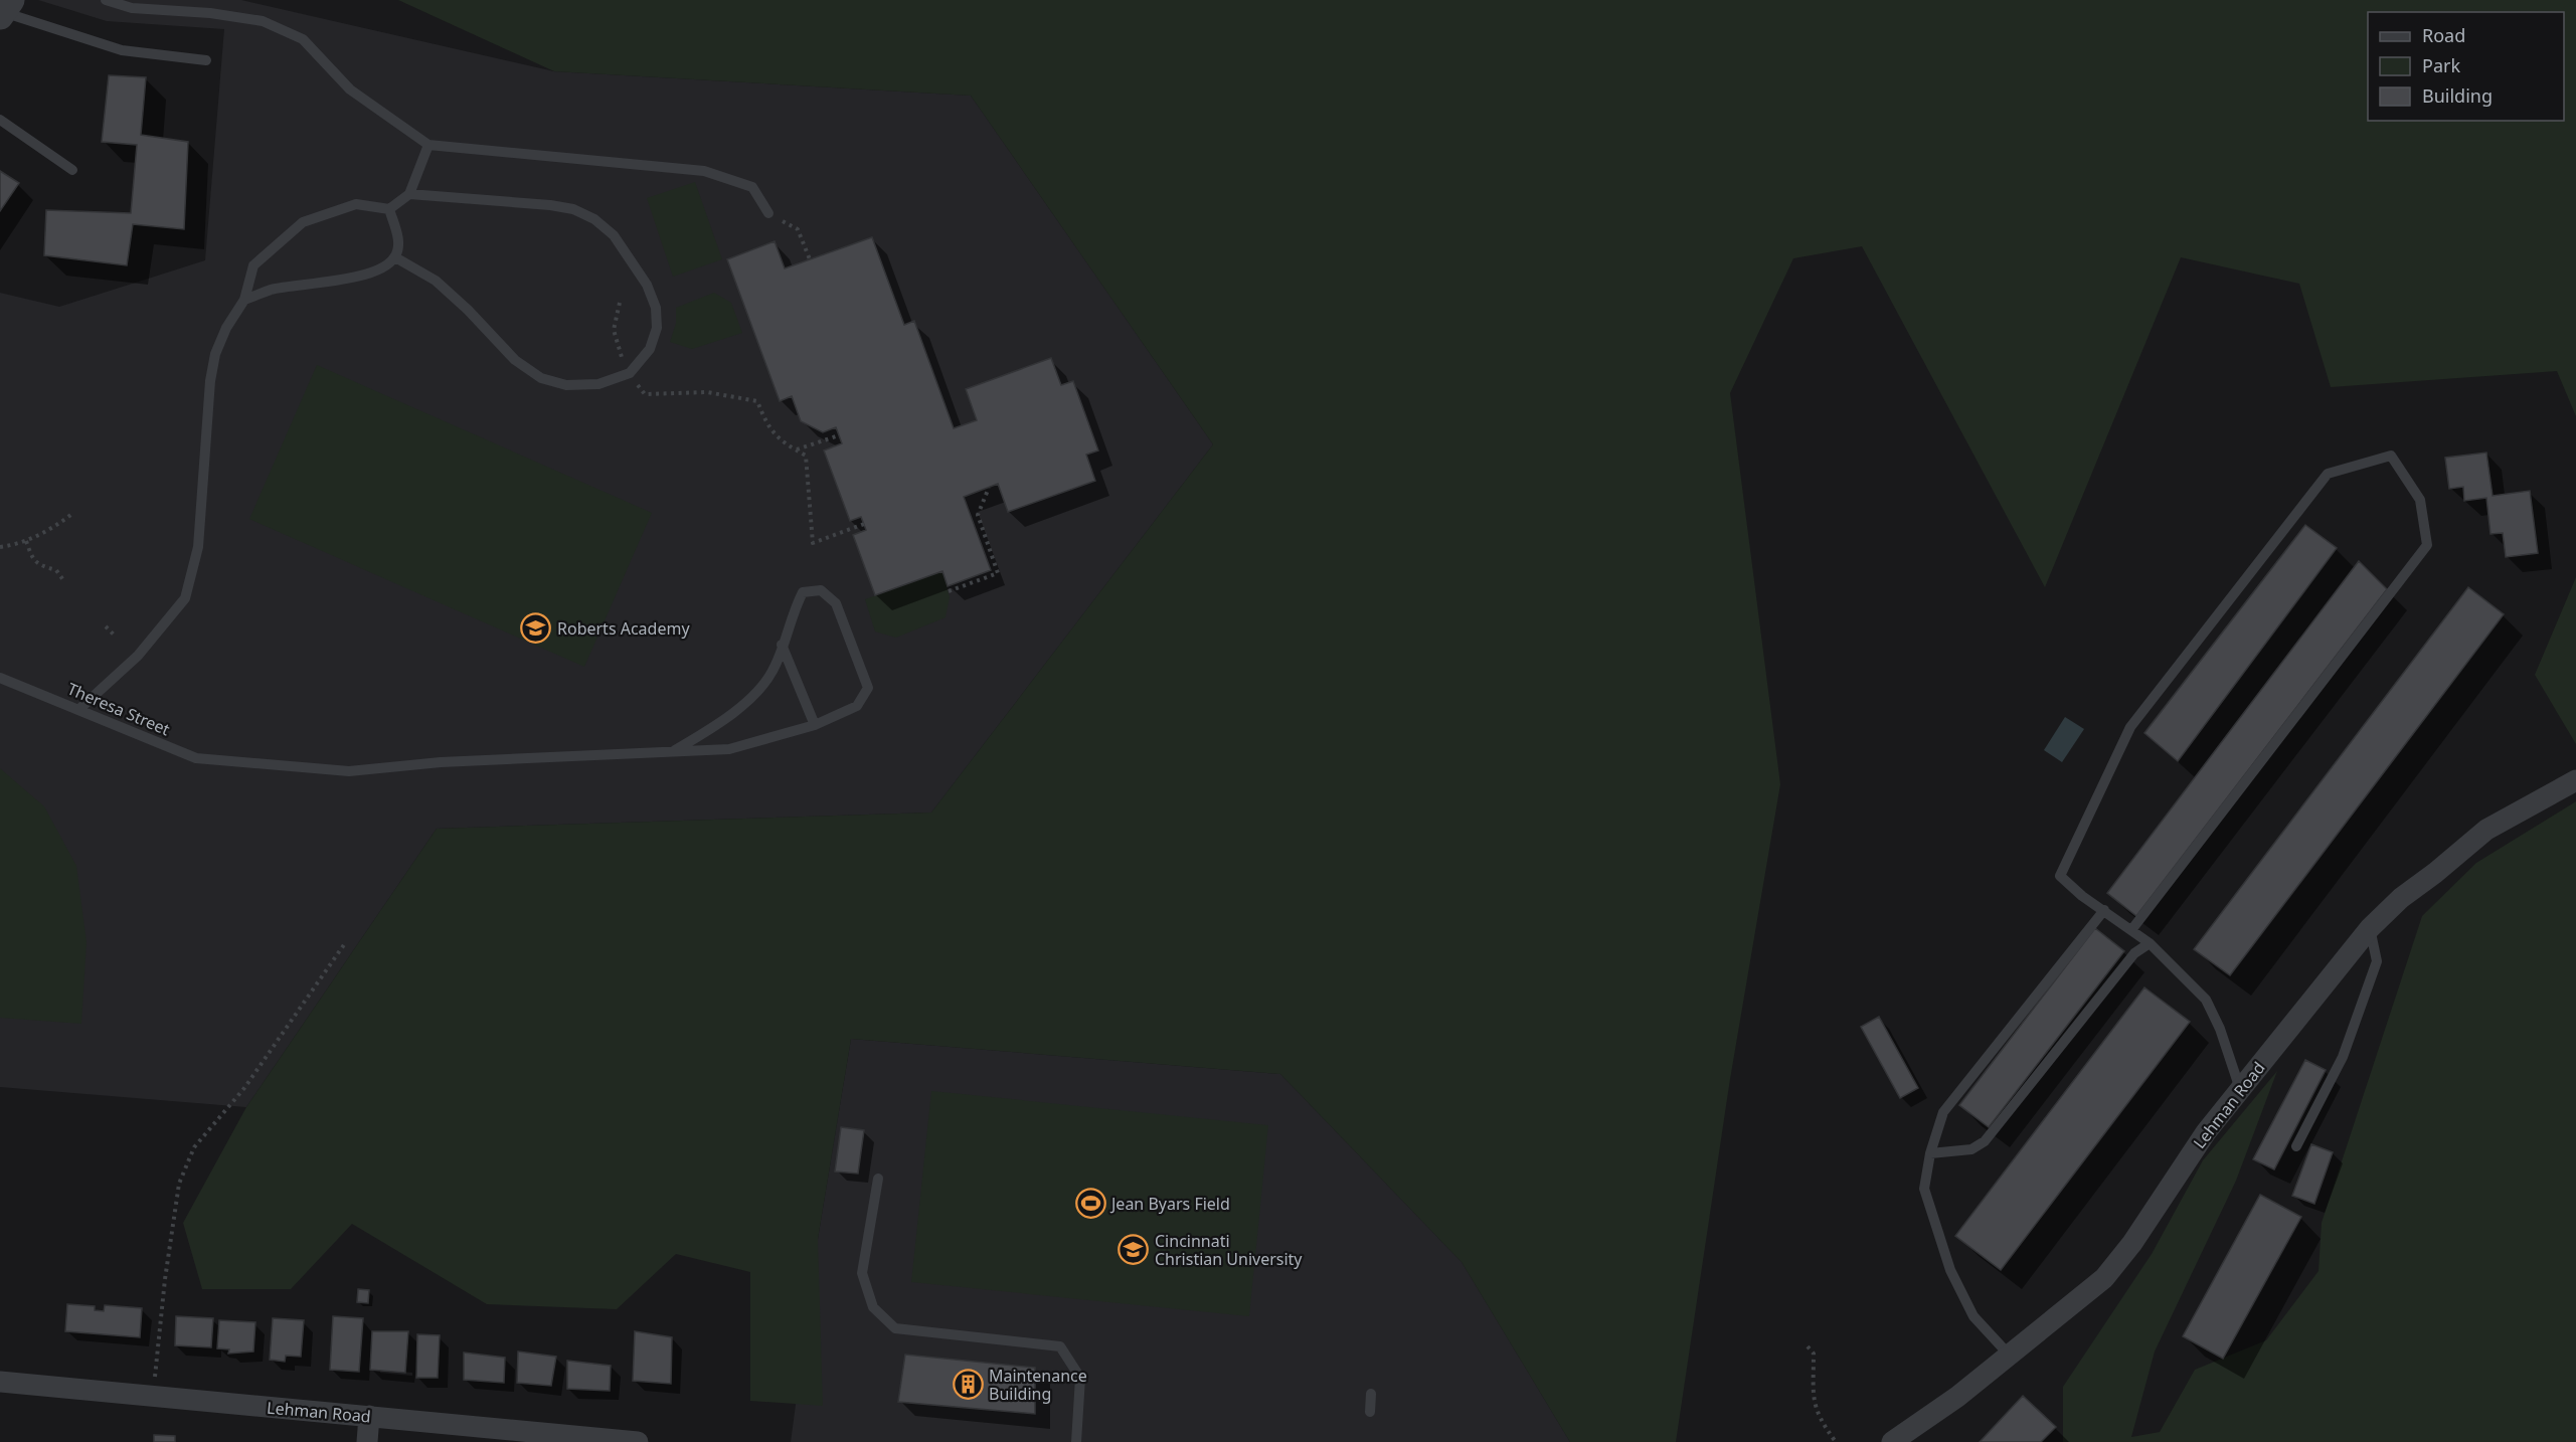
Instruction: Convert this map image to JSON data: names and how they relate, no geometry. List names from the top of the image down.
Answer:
{
  "streets": {
    "street": ["Lehman Road"],
    "lane": ["Theresa Street"]
  },
  "places": {
    "school or university": ["Roberts Academy", "Cincinnati Christian University"],
    "sports": ["Jean Byars Field"],
    "building": ["Maintenance Building"]
  },
  "legend": ["Road", "Park", "Building"]
}
